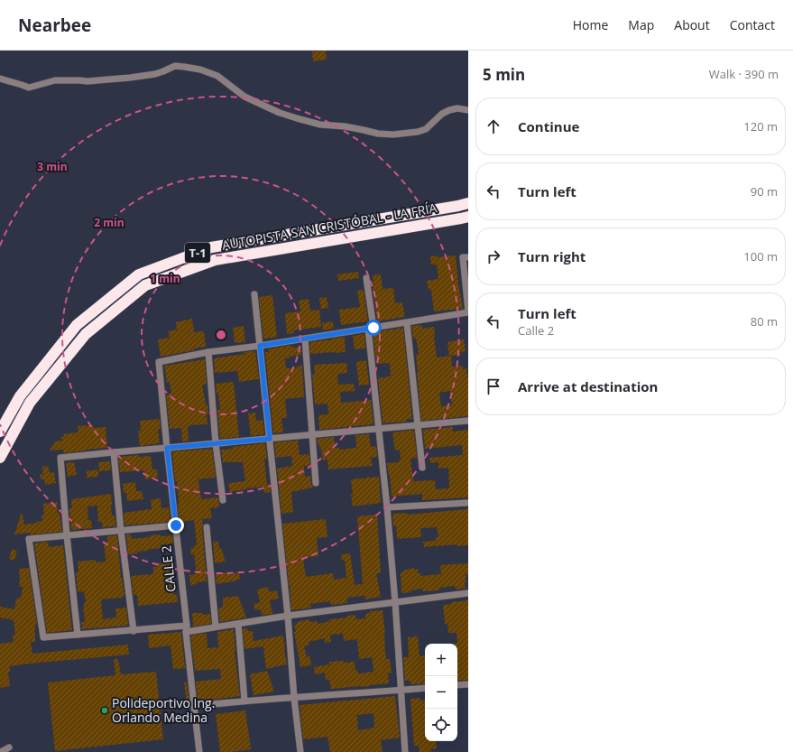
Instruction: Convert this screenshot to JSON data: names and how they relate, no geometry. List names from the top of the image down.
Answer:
{
  "streets": {
    "highway": ["AUTOPISTA SAN CRISTÓBAL - LA FRÍA", "T-1"],
    "street": ["CALLE 2"]
  },
  "places": ["Polideportivo Ing. Orlando Medina"],
  "page": {
    "header": "Nearbee",
    "nav": [
      "Home",
      "Map",
      "About",
      "Contact"
    ],
    "heading": ["5 min", "Walk · 390 m"],
    "list": [
      ["Continue", "120 m"],
      ["Turn left", "90 m"],
      ["Turn right", "100 m"],
      ["Turn left", "Calle 2", "80 m"],
      "Arrive at destination"
    ],
    "map_buttons": ["+", "−"]
  },
  "rings": ["3 min", "2 min", "1 min"]
}
